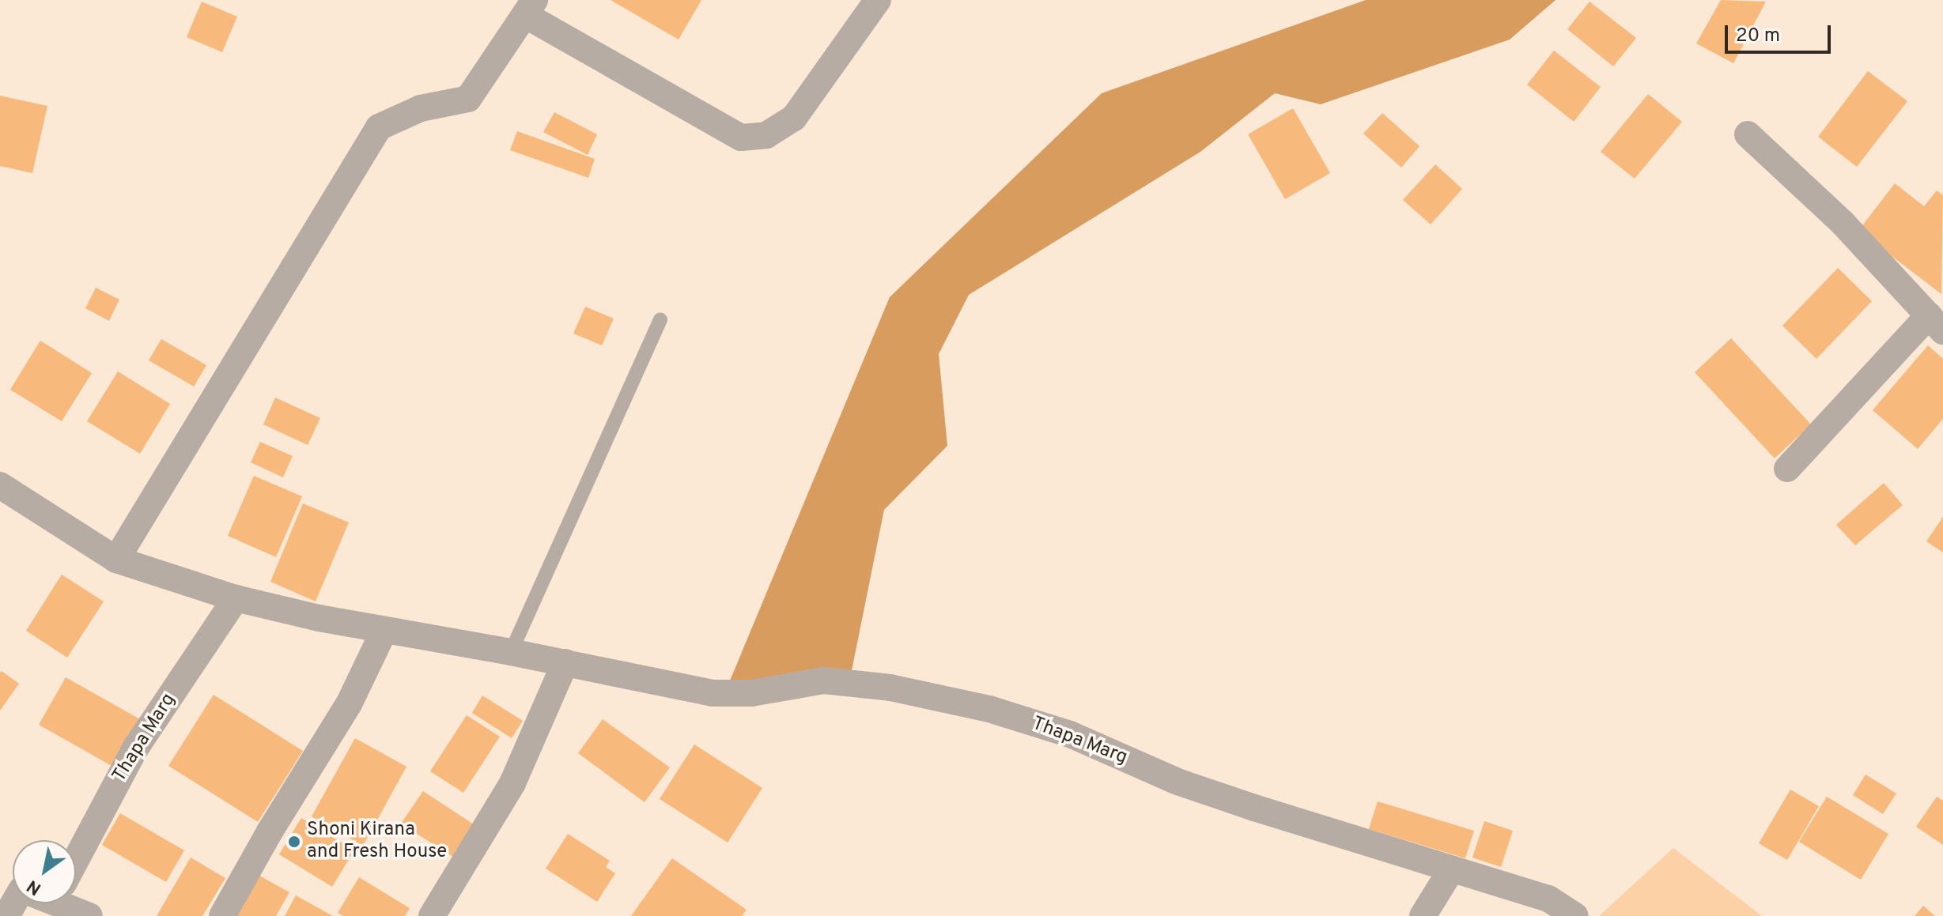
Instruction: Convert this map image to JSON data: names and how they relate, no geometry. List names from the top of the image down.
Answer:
{
  "streets": {
    "street": ["Thapa Marg"]
  },
  "places": ["Shoni Kirana and Fresh House"],
  "scale_bar": "20 m",
  "north": "bottom left"
}
